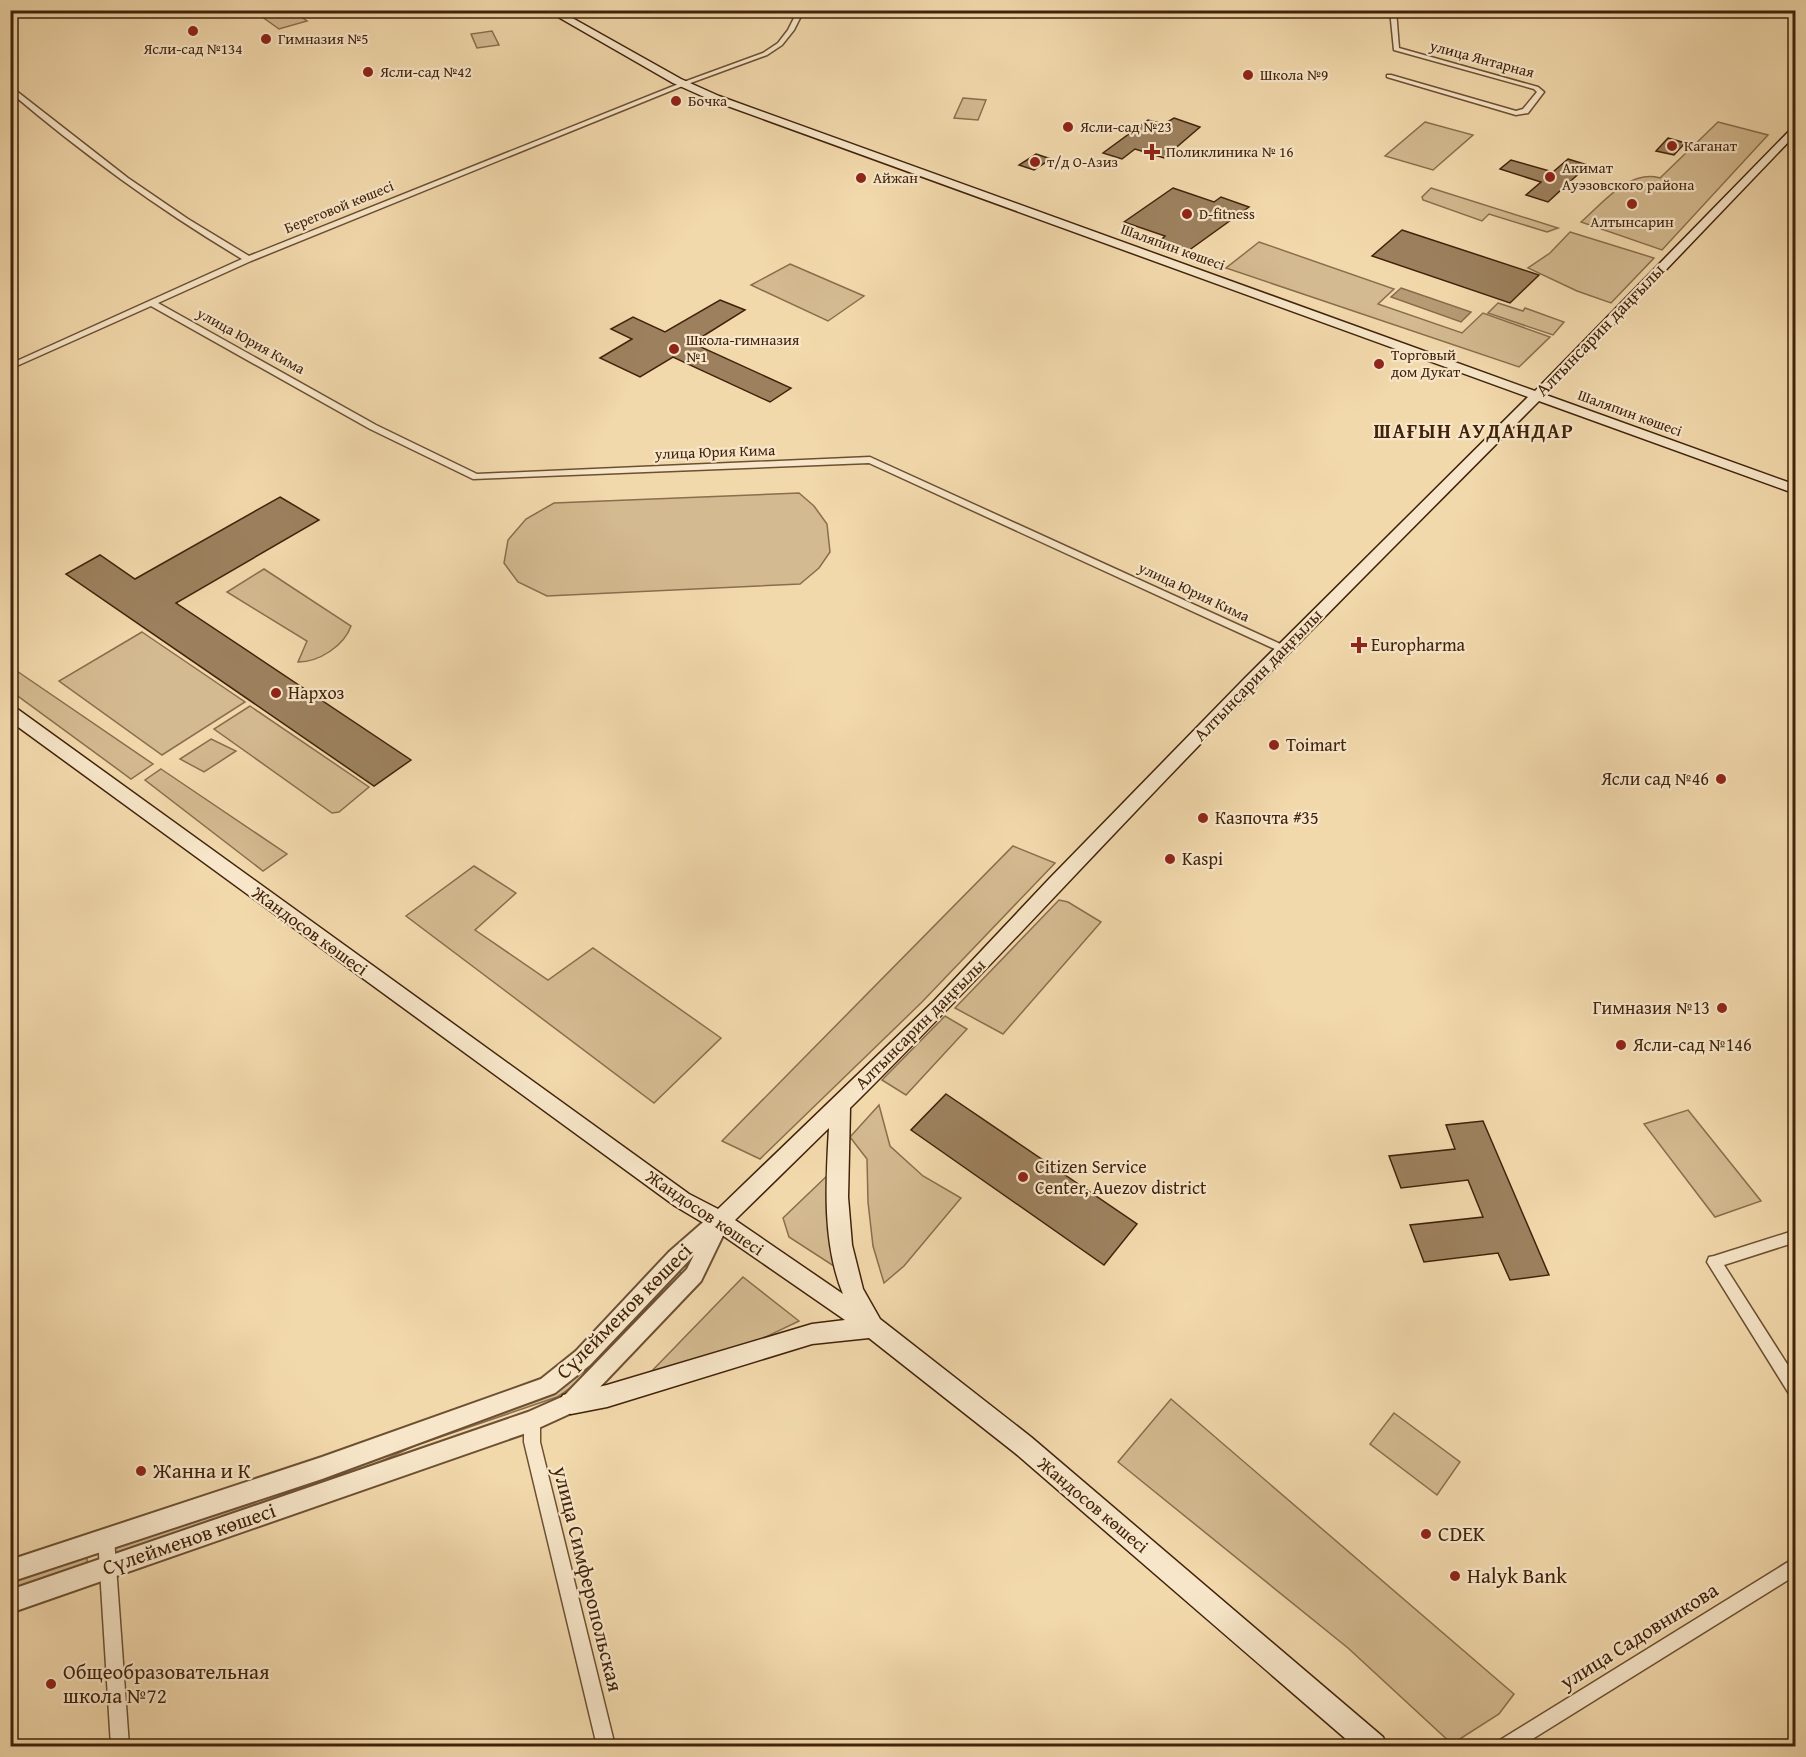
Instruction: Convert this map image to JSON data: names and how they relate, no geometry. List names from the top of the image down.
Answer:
{
  "streets": {
    "main road": ["Шаляпин көшесі", "Алтынсарин даңғылы", "Жандосов көшесі"],
    "street": [
      "улица Янтарная",
      "Береговой көшесі",
      "улица Юрия Кима",
      "Сүлейменов көшесі",
      "улица Симферопольская",
      "улица Садовникова"
    ]
  },
  "crossings": [
    ["Береговой көшесі", "Шаляпин көшесі"],
    ["Береговой көшесі", "улица Юрия Кима"],
    ["Шаляпин көшесі", "Алтынсарин даңғылы"],
    ["Алтынсарин даңғылы", "улица Юрия Кима"],
    ["Алтынсарин даңғылы", "Жандосов көшесі"],
    ["Алтынсарин даңғылы", "Сүлейменов көшесі"],
    ["Жандосов көшесі", "Сүлейменов көшесі"],
    ["Сүлейменов көшесі", "улица Симферопольская"]
  ],
  "districts": ["ШАҒЫН АУДАНДАР"],
  "places": {
    "other": [
      "Ясли-сад №134",
      "Гимназия №5",
      "Ясли-сад №42",
      "Школа №9",
      "Бочка",
      "Ясли-сад №23",
      "Каганат",
      "т/д О-Азиз",
      "Акимат Ауэзовского района",
      "Айжан",
      "Алтынсарин",
      "D-fitness",
      "Школа-гимназия №1",
      "Торговый дом Дукат",
      "Нархоз",
      "Toimart",
      "Ясли сад №46",
      "Казпочта #35",
      "Kaspi",
      "Гимназия №13",
      "Ясли-сад №146",
      "Citizen Service Center, Auezov district",
      "Жанна и К",
      "CDEK",
      "Halyk Bank",
      "Общеобразовательная школа №72"
    ],
    "health": ["Поликлиника № 16", "Europharma"]
  }
}
